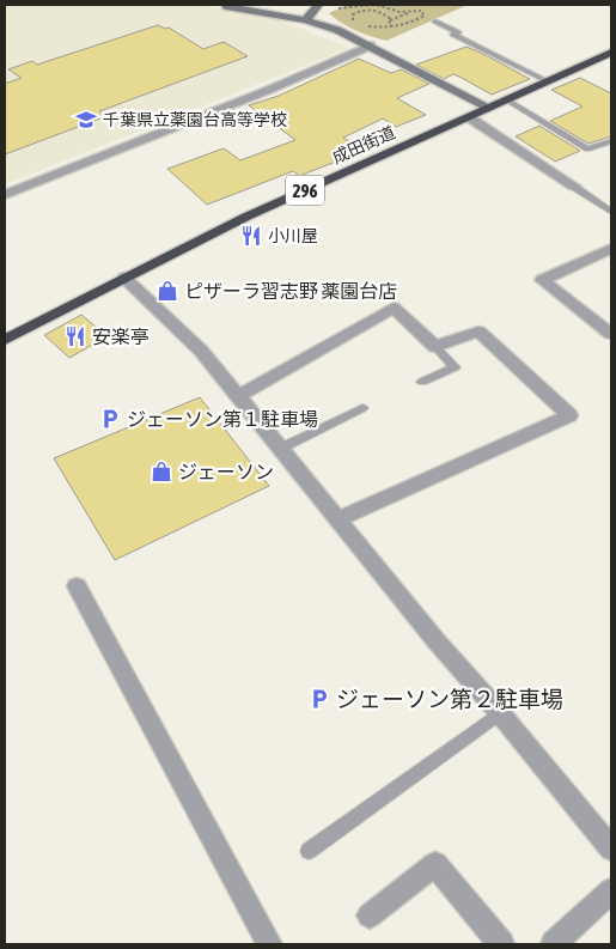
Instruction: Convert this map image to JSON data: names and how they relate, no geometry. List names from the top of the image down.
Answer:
{
  "streets": {
    "highway": ["成田街道", "296"]
  },
  "places": {
    "school or university": ["千葉県立薬園台高等学校"],
    "restaurant": ["小川屋", "安楽亭"],
    "shop": ["ピザーラ習志野 薬園台店", "ジェーソン"],
    "parking": ["ジェーソン第１駐車場", "ジェーソン第２駐車場"]
  }
}
